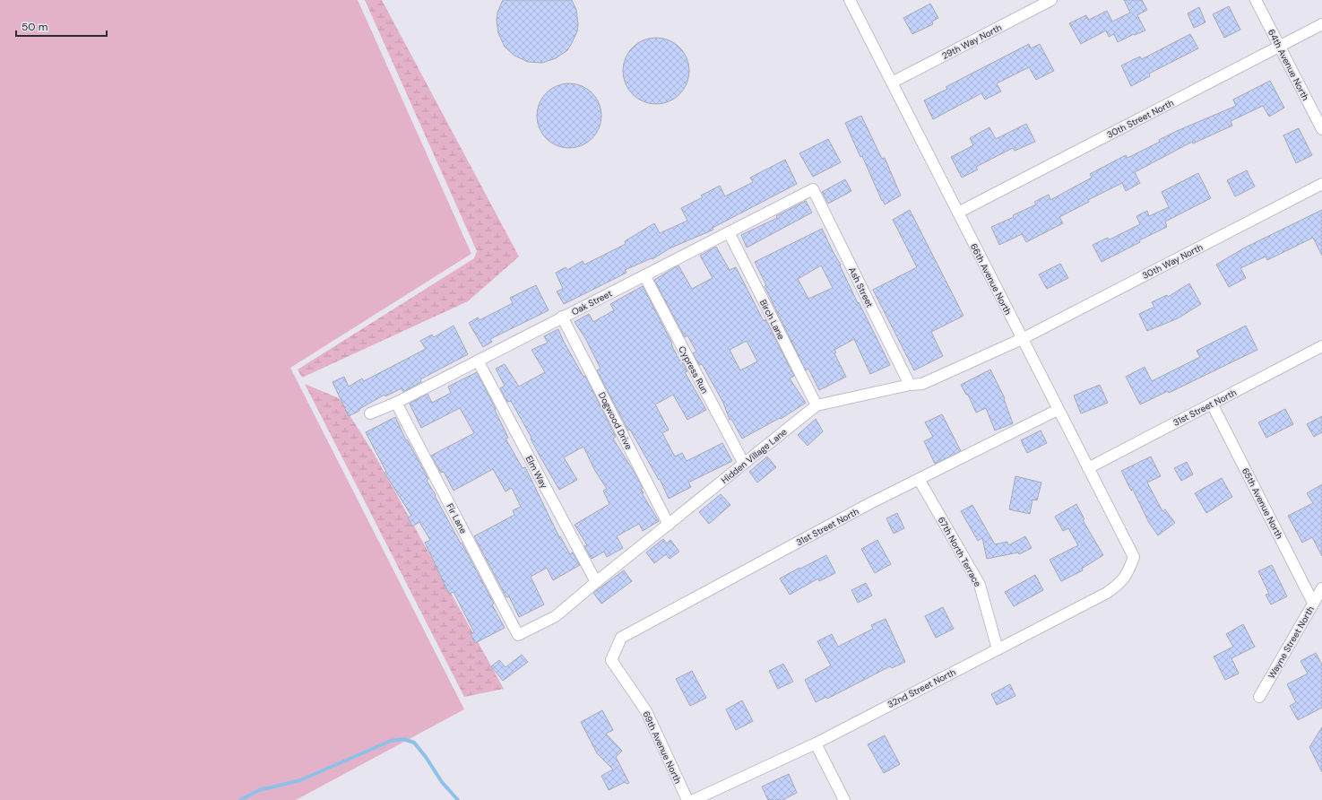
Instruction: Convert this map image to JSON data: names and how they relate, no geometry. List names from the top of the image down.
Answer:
{
  "streets": {
    "street": [
      "29th Way North",
      "64th Avenue North",
      "30th Street North",
      "30th Way North",
      "66th Avenue North",
      "Ash Street",
      "Oak Street",
      "Birch Lane",
      "Cypress Run",
      "31st Street North",
      "Dogwood Drive",
      "Hidden Village Lane",
      "Elm Way",
      "65th Avenue North",
      "Fir Lane",
      "67th North Terrace",
      "Wayne Street North",
      "32nd Street North",
      "69th Avenue North"
    ]
  },
  "crossings": [
    ["29th Way North", "66th Avenue North"],
    ["64th Avenue North", "30th Street North"],
    ["30th Street North", "66th Avenue North"],
    ["30th Way North", "66th Avenue North"],
    ["30th Way North", "Hidden Village Lane"],
    ["66th Avenue North", "31st Street North"],
    ["66th Avenue North", "Hidden Village Lane"],
    ["66th Avenue North", "32nd Street North"],
    ["Ash Street", "Oak Street"],
    ["Ash Street", "Hidden Village Lane"],
    ["Oak Street", "Birch Lane"],
    ["Oak Street", "Cypress Run"],
    ["Oak Street", "Dogwood Drive"],
    ["Oak Street", "Elm Way"],
    ["Oak Street", "Fir Lane"],
    ["Birch Lane", "Hidden Village Lane"],
    ["Cypress Run", "Hidden Village Lane"],
    ["31st Street North", "65th Avenue North"],
    ["31st Street North", "67th North Terrace"],
    ["31st Street North", "69th Avenue North"],
    ["Dogwood Drive", "Hidden Village Lane"],
    ["Hidden Village Lane", "Elm Way"],
    ["Hidden Village Lane", "Fir Lane"],
    ["65th Avenue North", "Wayne Street North"],
    ["67th North Terrace", "32nd Street North"]
  ],
  "scale_bar": "50 m"
}
